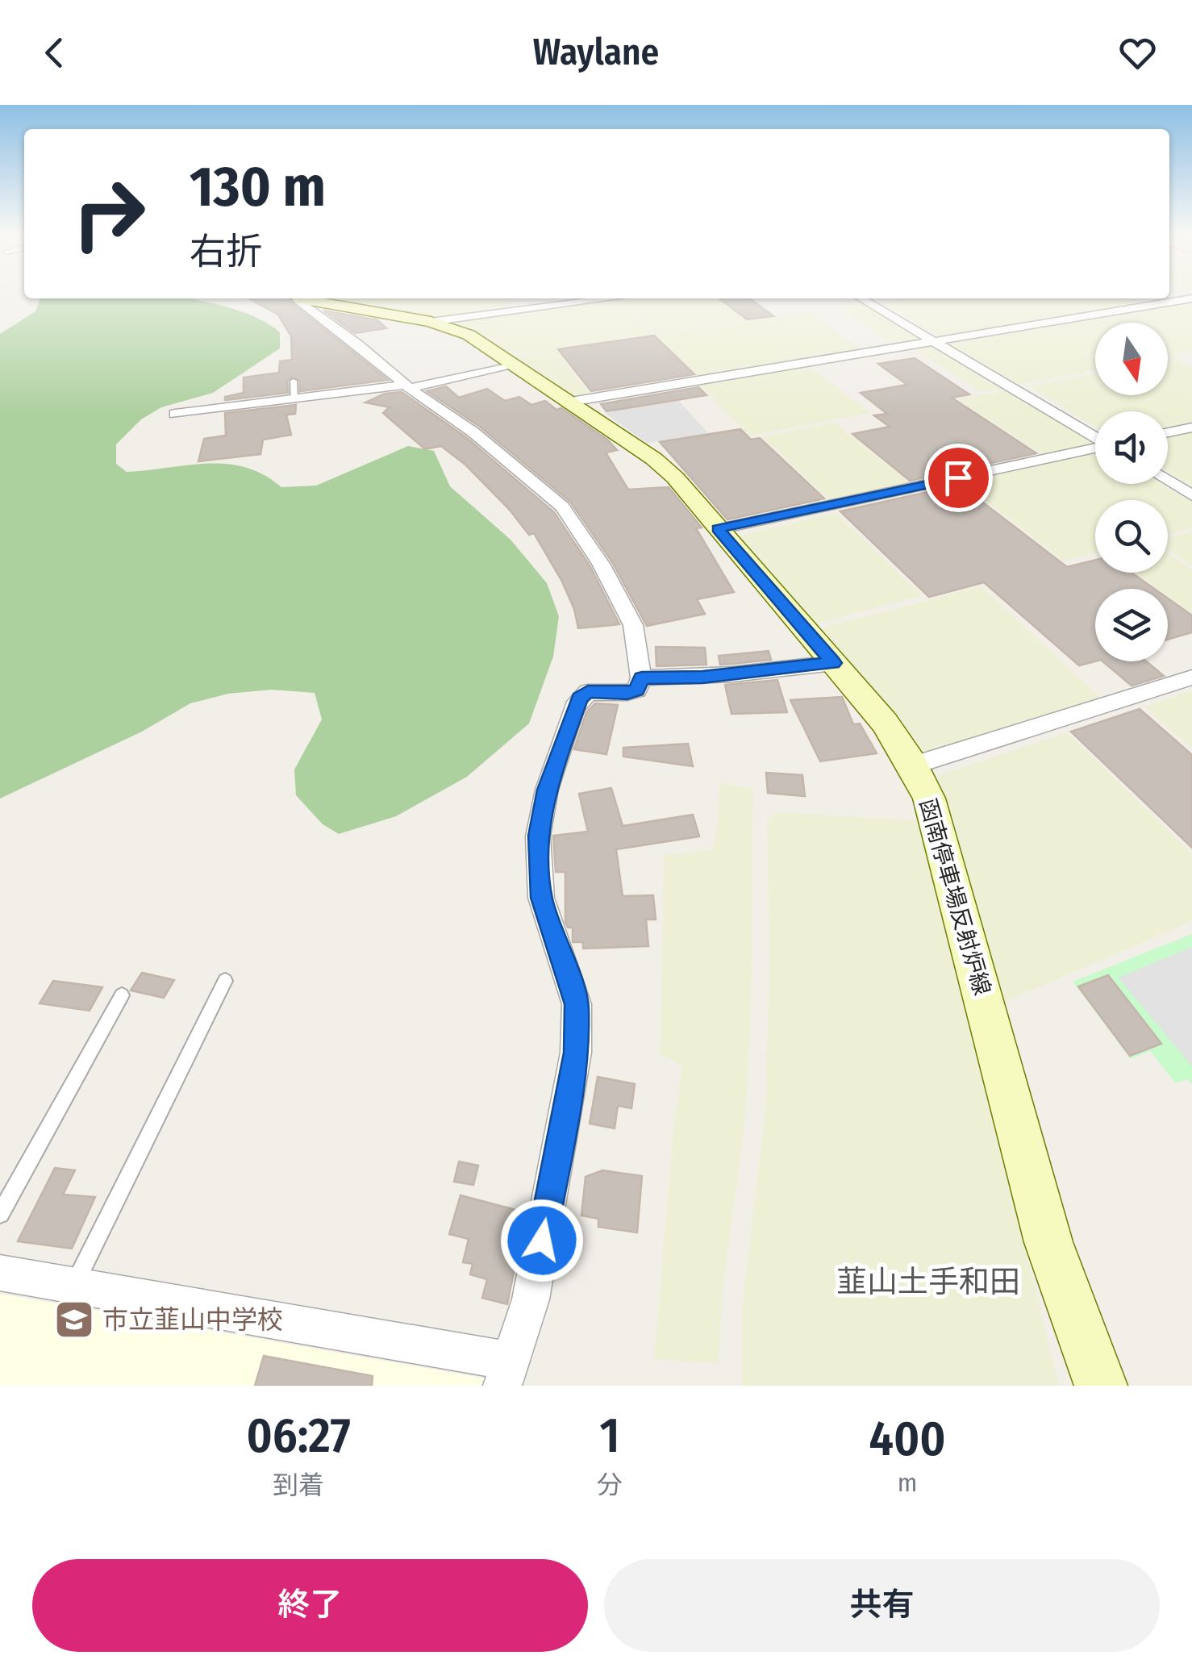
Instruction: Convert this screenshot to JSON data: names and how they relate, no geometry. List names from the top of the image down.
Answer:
{
  "streets": {
    "main road": ["函南停車場反射炉線"]
  },
  "districts": ["韮山土手和田"],
  "places": {
    "school or university": ["市立韮山中学校"]
  },
  "north": "bottom",
  "page": {
    "header": "Waylane",
    "turn": ["130 m", "右折"],
    "eta": [
      "06:27",
      "到着",
      "1",
      "分",
      "400",
      "m"
    ],
    "buttons": ["終了", "共有"]
  }
}
